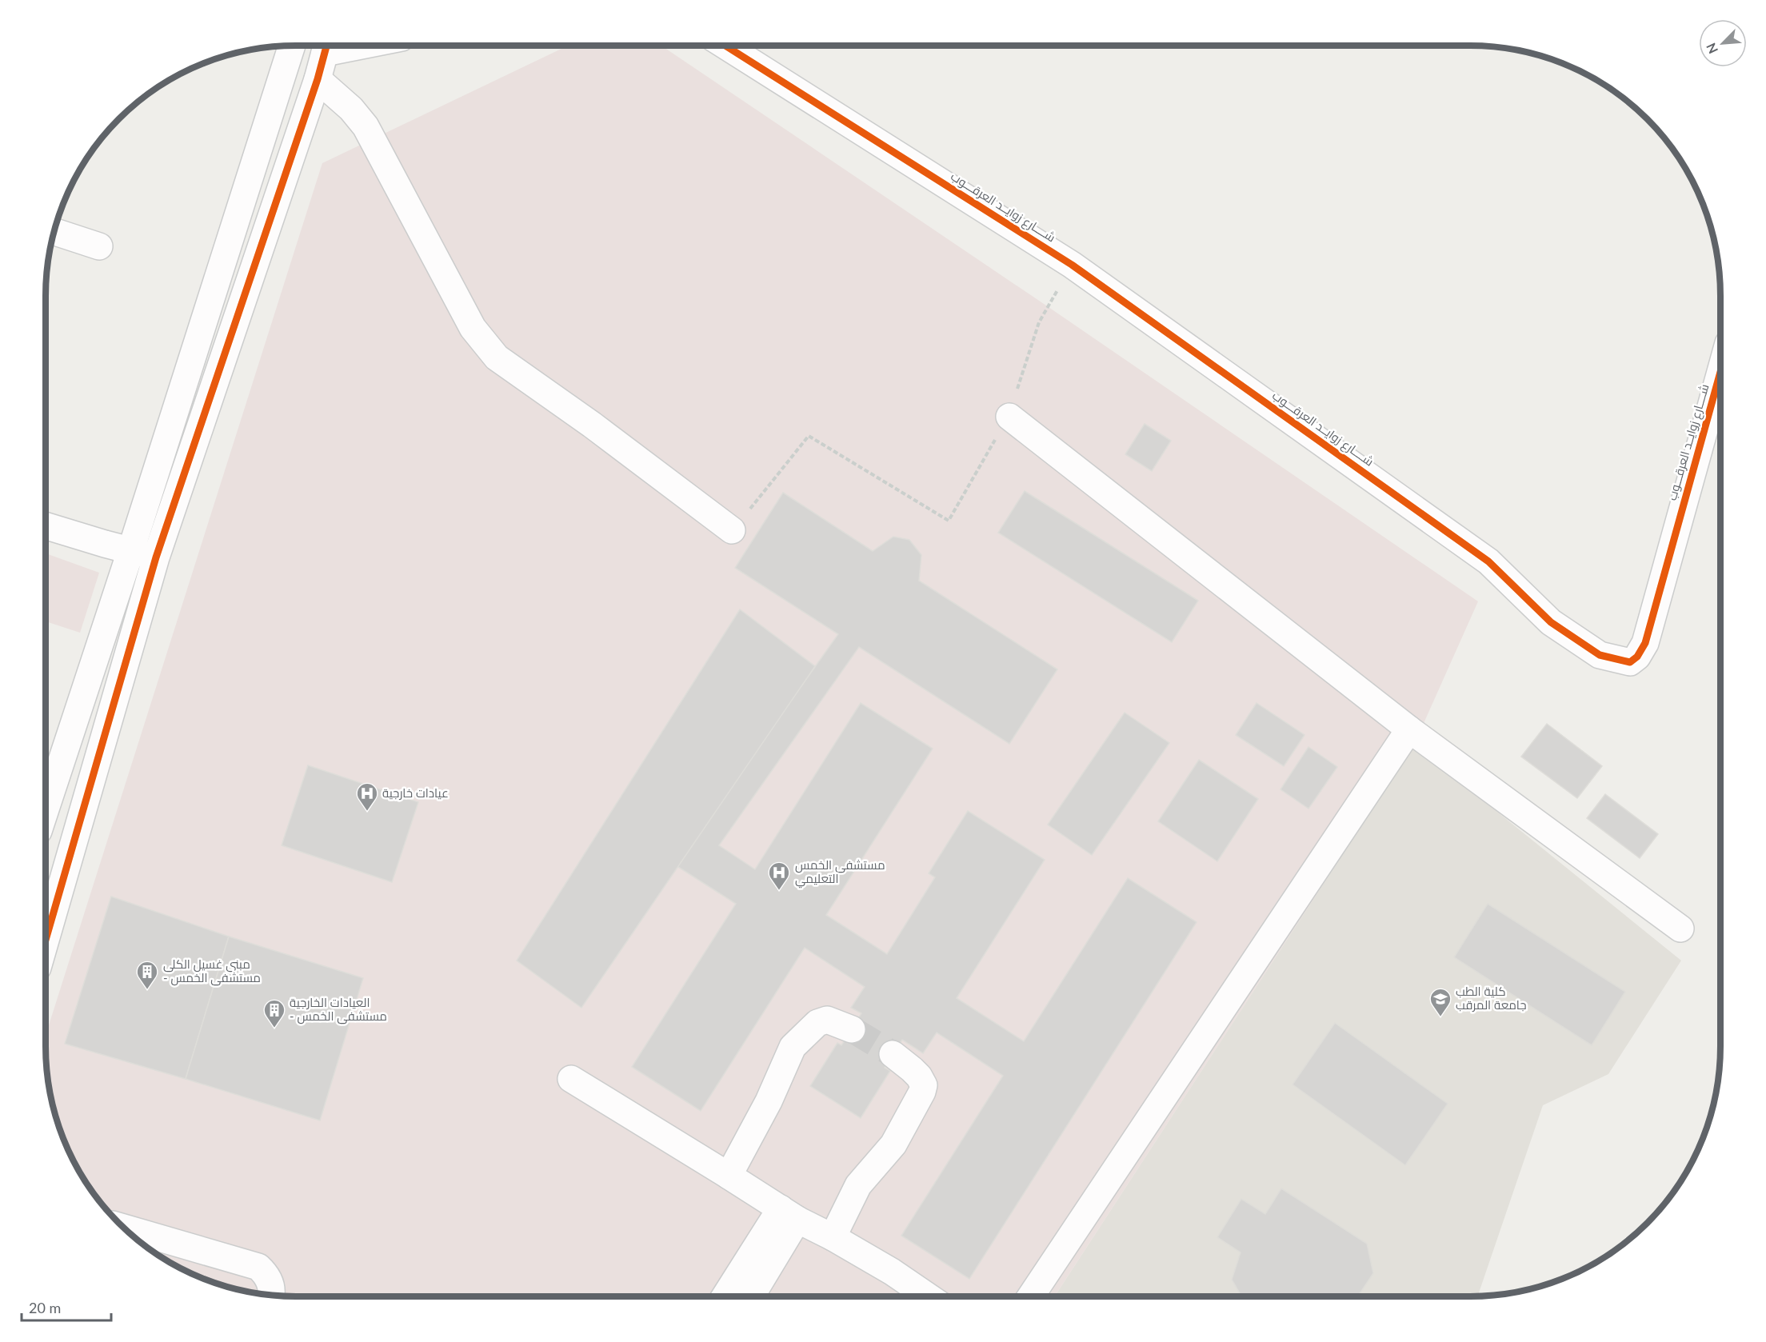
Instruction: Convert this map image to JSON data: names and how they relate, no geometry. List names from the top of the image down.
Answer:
{
  "streets": {
    "street": ["شــــارع زوايــد العرقـــوب"]
  },
  "places": {
    "hospital": ["عيادات خارجية", "مستشفى الخمس التعليمي"],
    "building": ["مبنى غسيل الكلى - مستشفى الخمس", "العيادات الخارجية - مستشفى الخمس"],
    "school or university": ["كلية الطب جامعة المرقب"]
  },
  "scale_bar": "20 m",
  "north": "bottom left"
}
